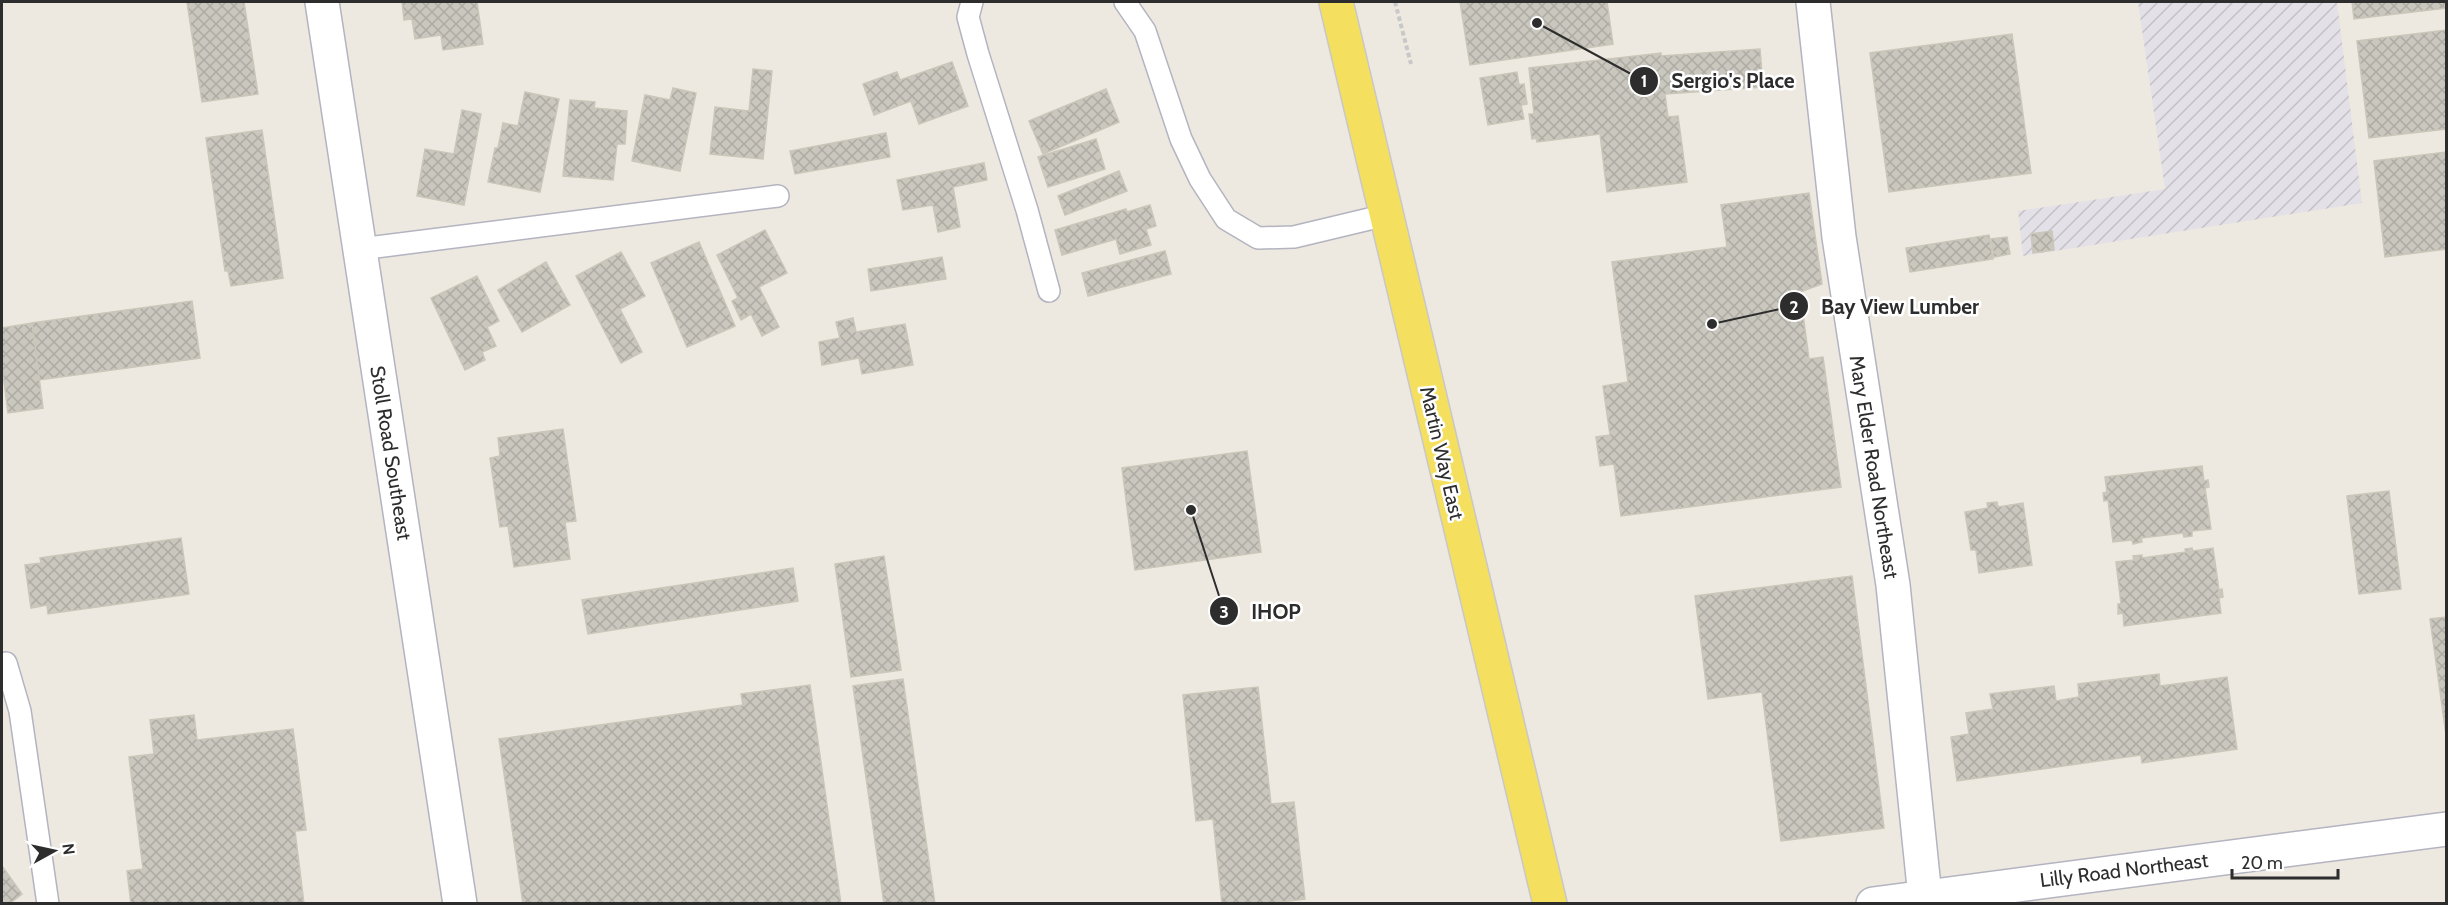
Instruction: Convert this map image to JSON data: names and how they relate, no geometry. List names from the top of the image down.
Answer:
{
  "streets": {
    "main road": ["Martin Way East"],
    "street": ["Stoll Road Southeast", "Mary Elder Road Northeast", "Lilly Road Northeast"]
  },
  "crossings": [
    ["Mary Elder Road Northeast", "Lilly Road Northeast"]
  ],
  "places": ["Sergio's Place", "Bay View Lumber", "IHOP"],
  "scale_bar": "20 m",
  "north": "right"
}
